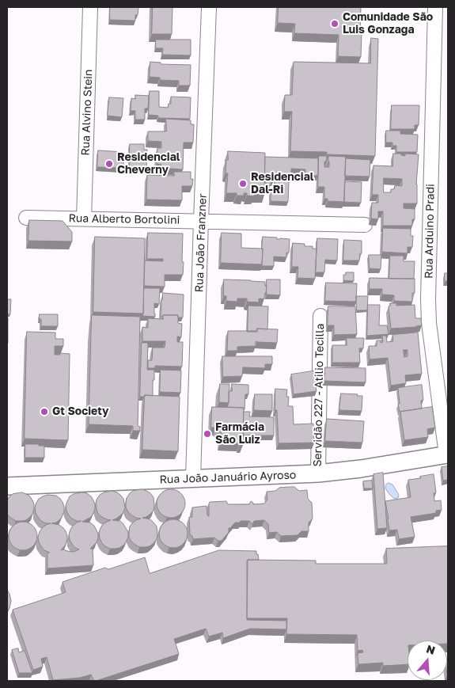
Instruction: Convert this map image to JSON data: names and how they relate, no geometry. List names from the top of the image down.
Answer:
{
  "streets": {
    "main road": ["Rua João Januário Ayroso"],
    "street": [
      "Rua Alvino Stein",
      "Rua Alberto Bortolini",
      "Rua Arduino Pradi",
      "Rua João Franzner",
      "Servidão 227 - Atilio Tecilla"
    ]
  },
  "crossings": [
    ["Rua Alvino Stein", "Rua Alberto Bortolini"],
    ["Rua Alberto Bortolini", "Rua João Franzner"],
    ["Rua Arduino Pradi", "Rua João Januário Ayroso"],
    ["Rua João Franzner", "Rua João Januário Ayroso"],
    ["Servidão 227 - Atilio Tecilla", "Rua João Januário Ayroso"]
  ],
  "places": [
    "Comunidade São Luis Gonzaga",
    "Residencial Cheverny",
    "Residencial Dal-Ri",
    "Gt Society",
    "Farmácia São Luiz"
  ],
  "north": "top"
}
